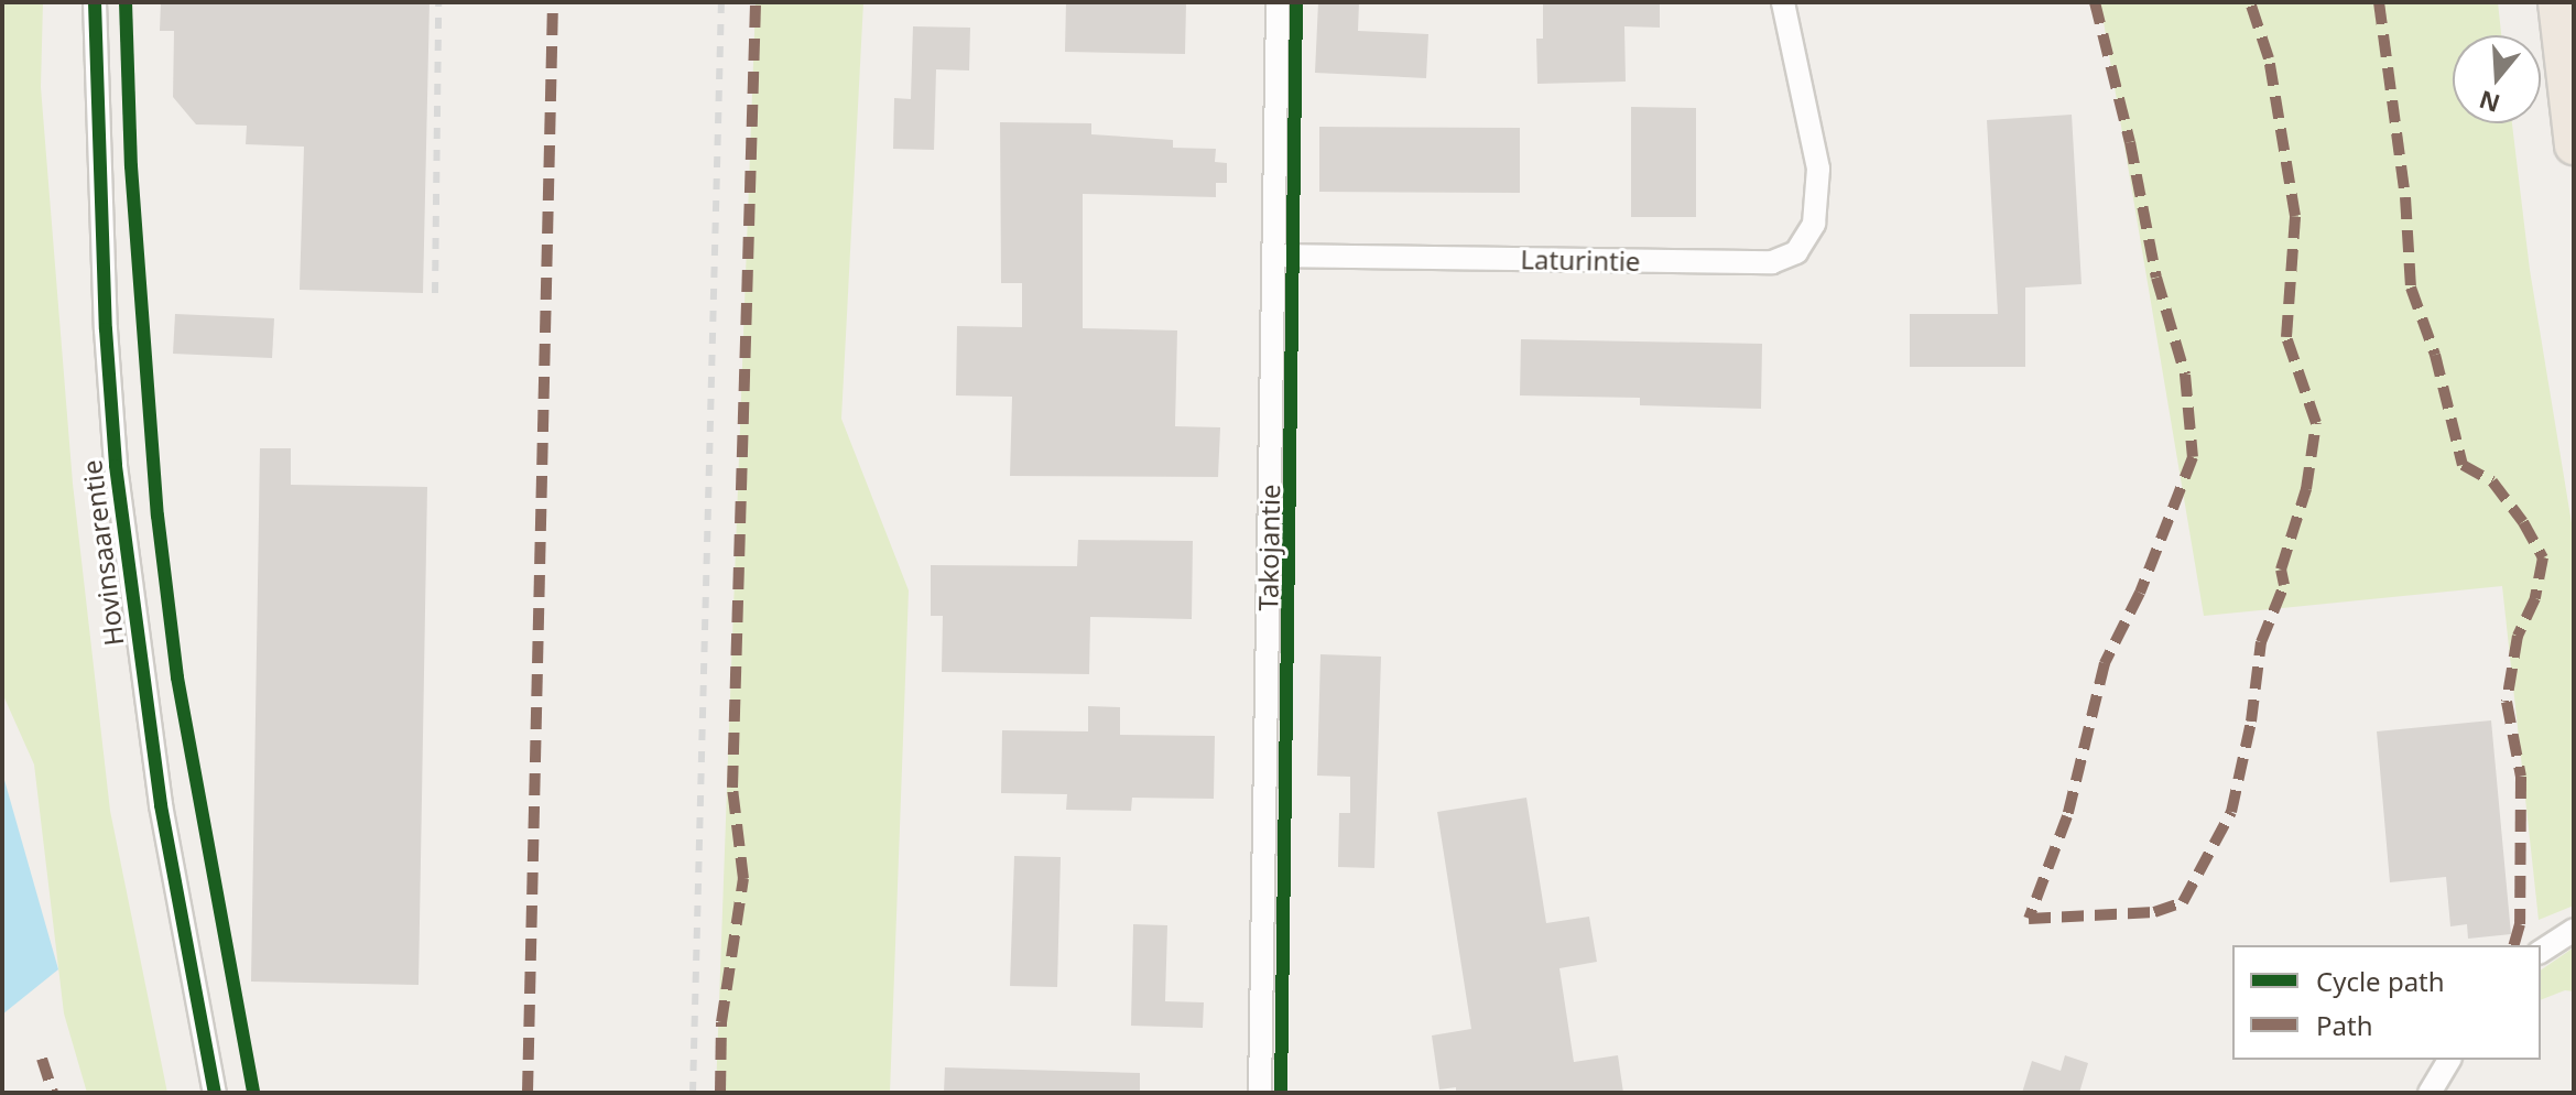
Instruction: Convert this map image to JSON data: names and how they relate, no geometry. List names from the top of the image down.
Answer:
{
  "streets": {
    "street": ["Laturintie", "Takojantie", "Hovinsaarentie"]
  },
  "crossings": [
    ["Laturintie", "Takojantie"]
  ],
  "legend": ["Cycle path", "Path"],
  "north": "bottom"
}
